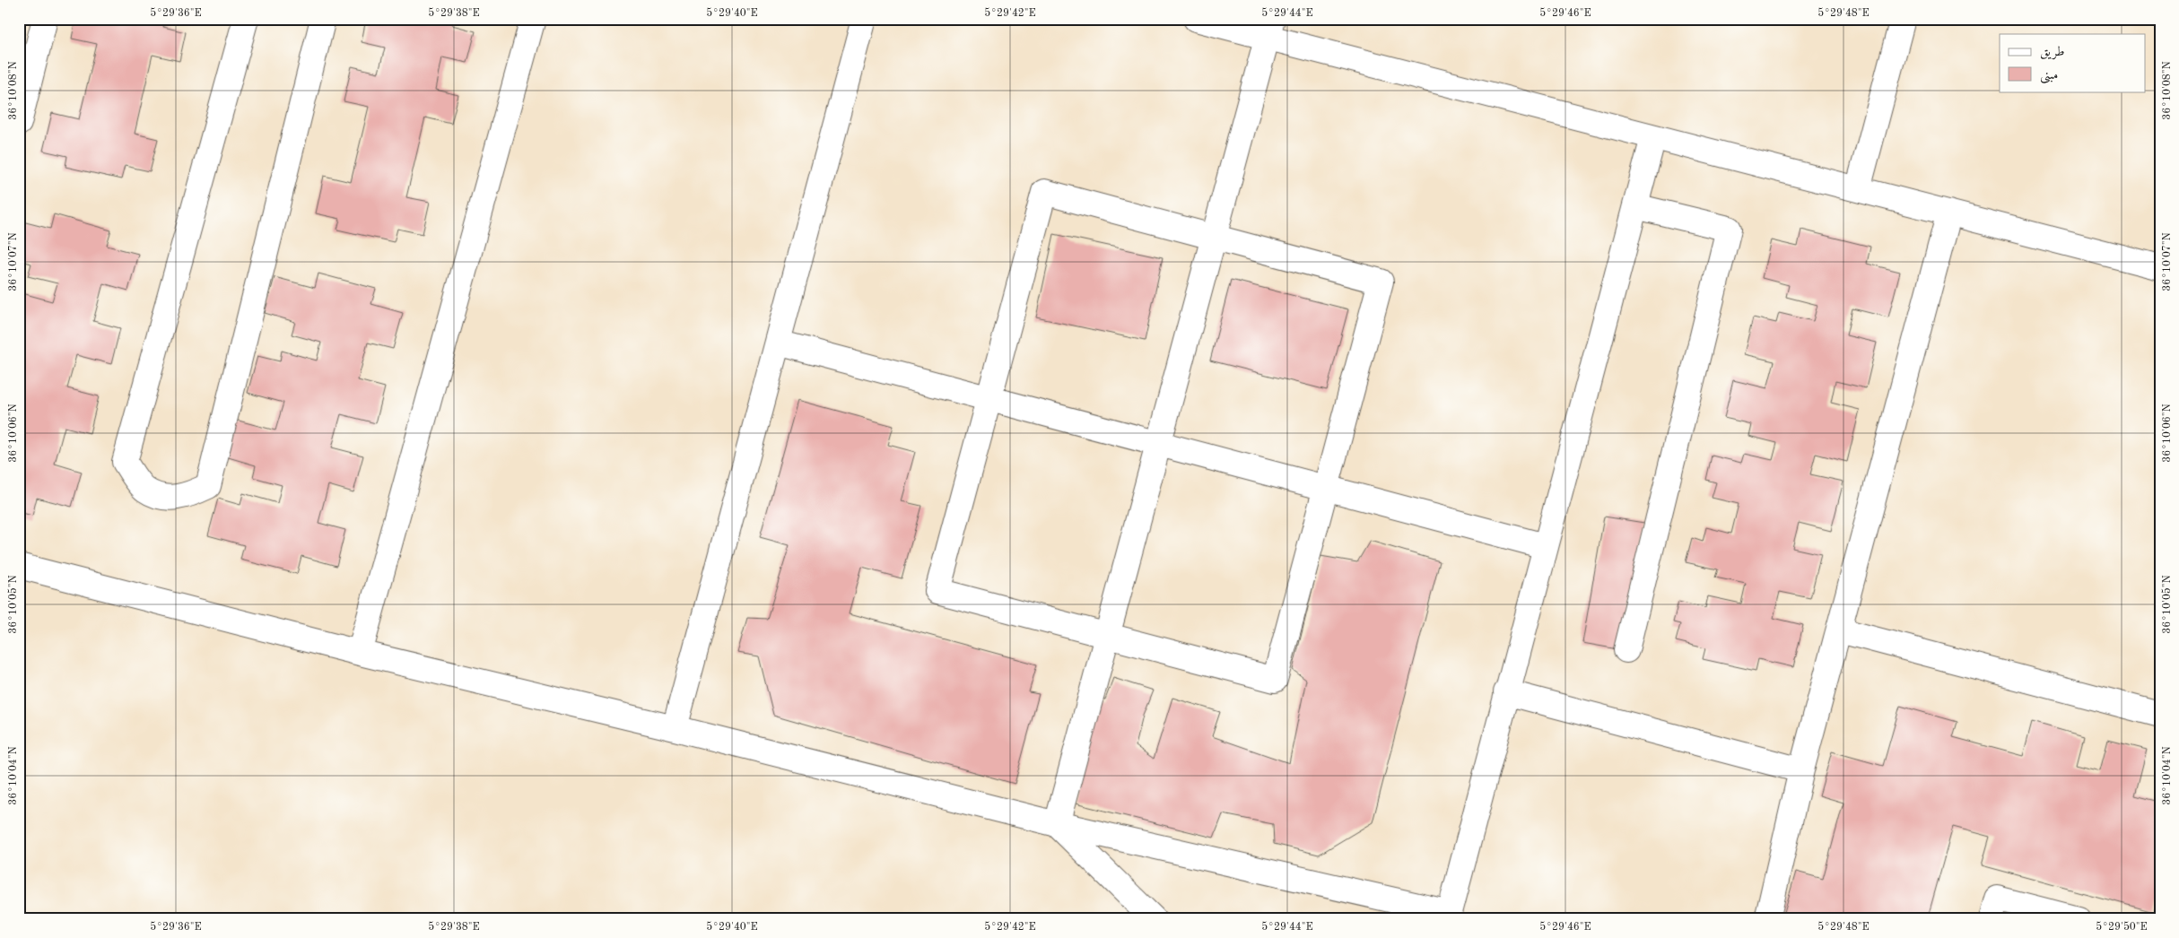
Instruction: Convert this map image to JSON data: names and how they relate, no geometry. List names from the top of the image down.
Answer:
{
  "legend": ["طريق", "مبنى"],
  "coordinates": [
    "5°29'36\"E",
    "5°29'38\"E",
    "5°29'40\"E",
    "5°29'42\"E",
    "5°29'44\"E",
    "5°29'46\"E",
    "5°29'48\"E",
    "36°10'08\"N",
    "36°10'07\"N",
    "36°10'06\"N",
    "36°10'05\"N",
    "36°10'04\"N",
    "5°29'50\"E"
  ]
}
